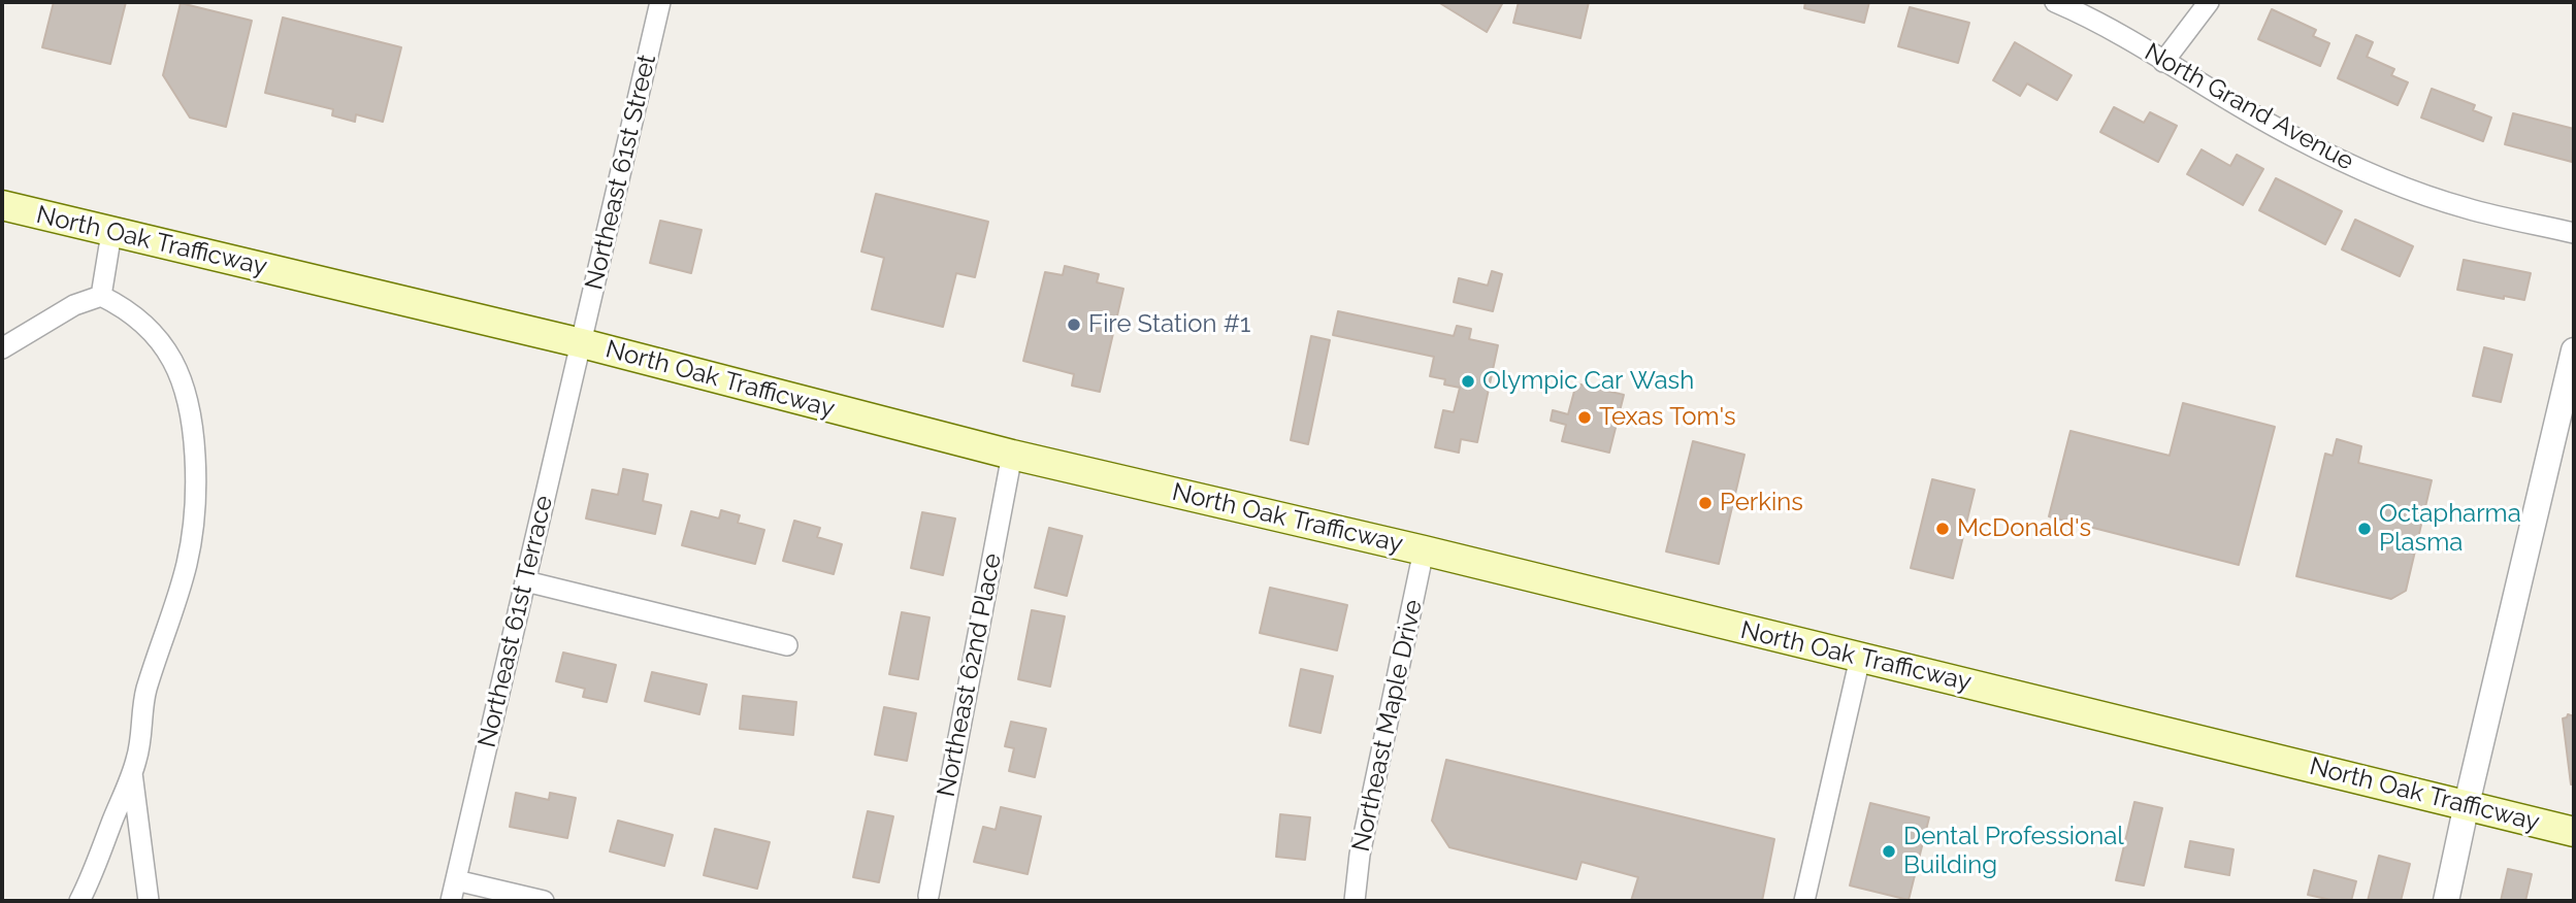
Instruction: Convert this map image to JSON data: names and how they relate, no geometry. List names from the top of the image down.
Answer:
{
  "streets": {
    "main road": ["North Oak Trafficway"],
    "street": [
      "North Grand Avenue",
      "Northeast 61st Street",
      "Northeast 61st Terrace",
      "Northeast 62nd Place",
      "Northeast Maple Drive"
    ]
  },
  "crossings": [
    ["Northeast 61st Street", "North Oak Trafficway"],
    ["Northeast 61st Street", "Northeast 61st Terrace"],
    ["North Oak Trafficway", "Northeast 61st Terrace"],
    ["North Oak Trafficway", "Northeast 62nd Place"],
    ["North Oak Trafficway", "Northeast Maple Drive"]
  ],
  "places": [
    "Fire Station #1",
    "Olympic Car Wash",
    "Texas Tom's",
    "Perkins",
    "McDonald's",
    "Octapharma Plasma",
    "Dental Professional Building"
  ]
}
